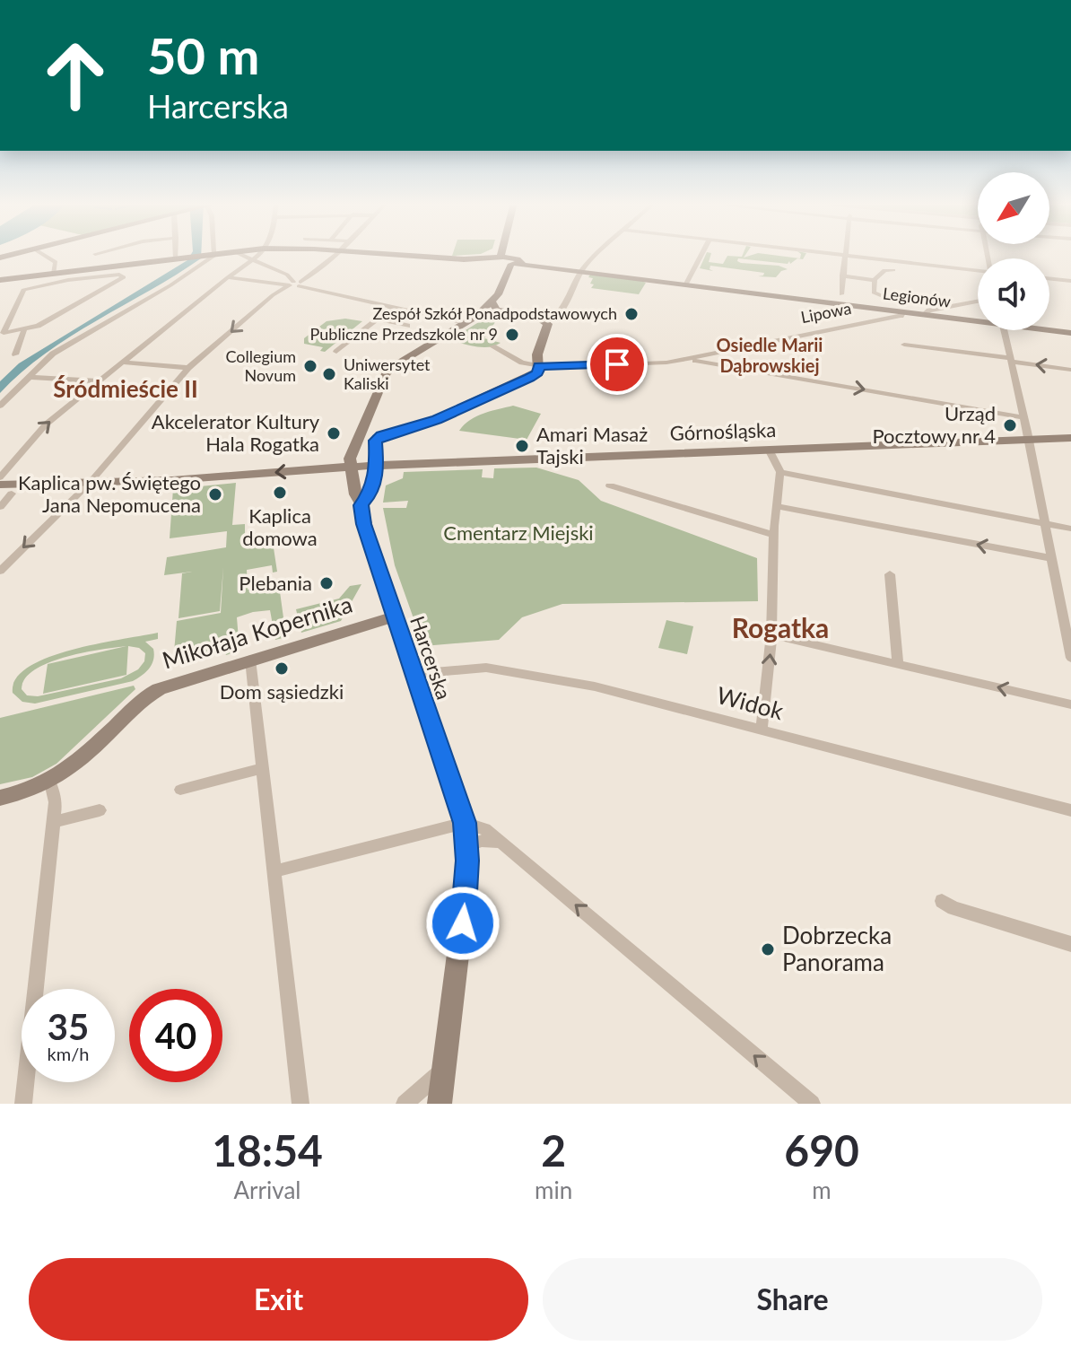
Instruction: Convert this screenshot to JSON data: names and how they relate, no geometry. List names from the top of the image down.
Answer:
{
  "streets": {
    "street": [
      "Legionów",
      "Lipowa",
      "Górnośląska",
      "Mikołaja Kopernika",
      "Harcerska",
      "Widok"
    ]
  },
  "crossings": [
    ["Legionów", "Lipowa"],
    ["Górnośląska", "Harcerska"],
    ["Mikołaja Kopernika", "Harcerska"],
    ["Harcerska", "Widok"]
  ],
  "districts": ["Osiedle Marii Dąbrowskiej", "Śródmieście II", "Rogatka"],
  "parks": ["Cmentarz Miejski"],
  "places": [
    "Zespół Szkół Ponadpodstawowych",
    "Publiczne Przedszkole nr 9",
    "Collegium Novum",
    "Uniwersytet Kaliski",
    "Urząd Pocztowy nr 4",
    "Akcelerator Kultury Hala Rogatka",
    "Amari Masaż Tajski",
    "Kaplica domowa",
    "Kaplica pw. Świętego Jana Nepomucena",
    "Plebania",
    "Dom sąsiedzki",
    "Dobrzecka Panorama"
  ],
  "north": "bottom left",
  "page": {
    "turn": ["50 m", "Harcerska"],
    "speed": "35 km/h",
    "limit": "40",
    "eta": [
      "18:54",
      "Arrival",
      "2",
      "min",
      "690",
      "m"
    ],
    "buttons": ["Exit", "Share"]
  }
}
